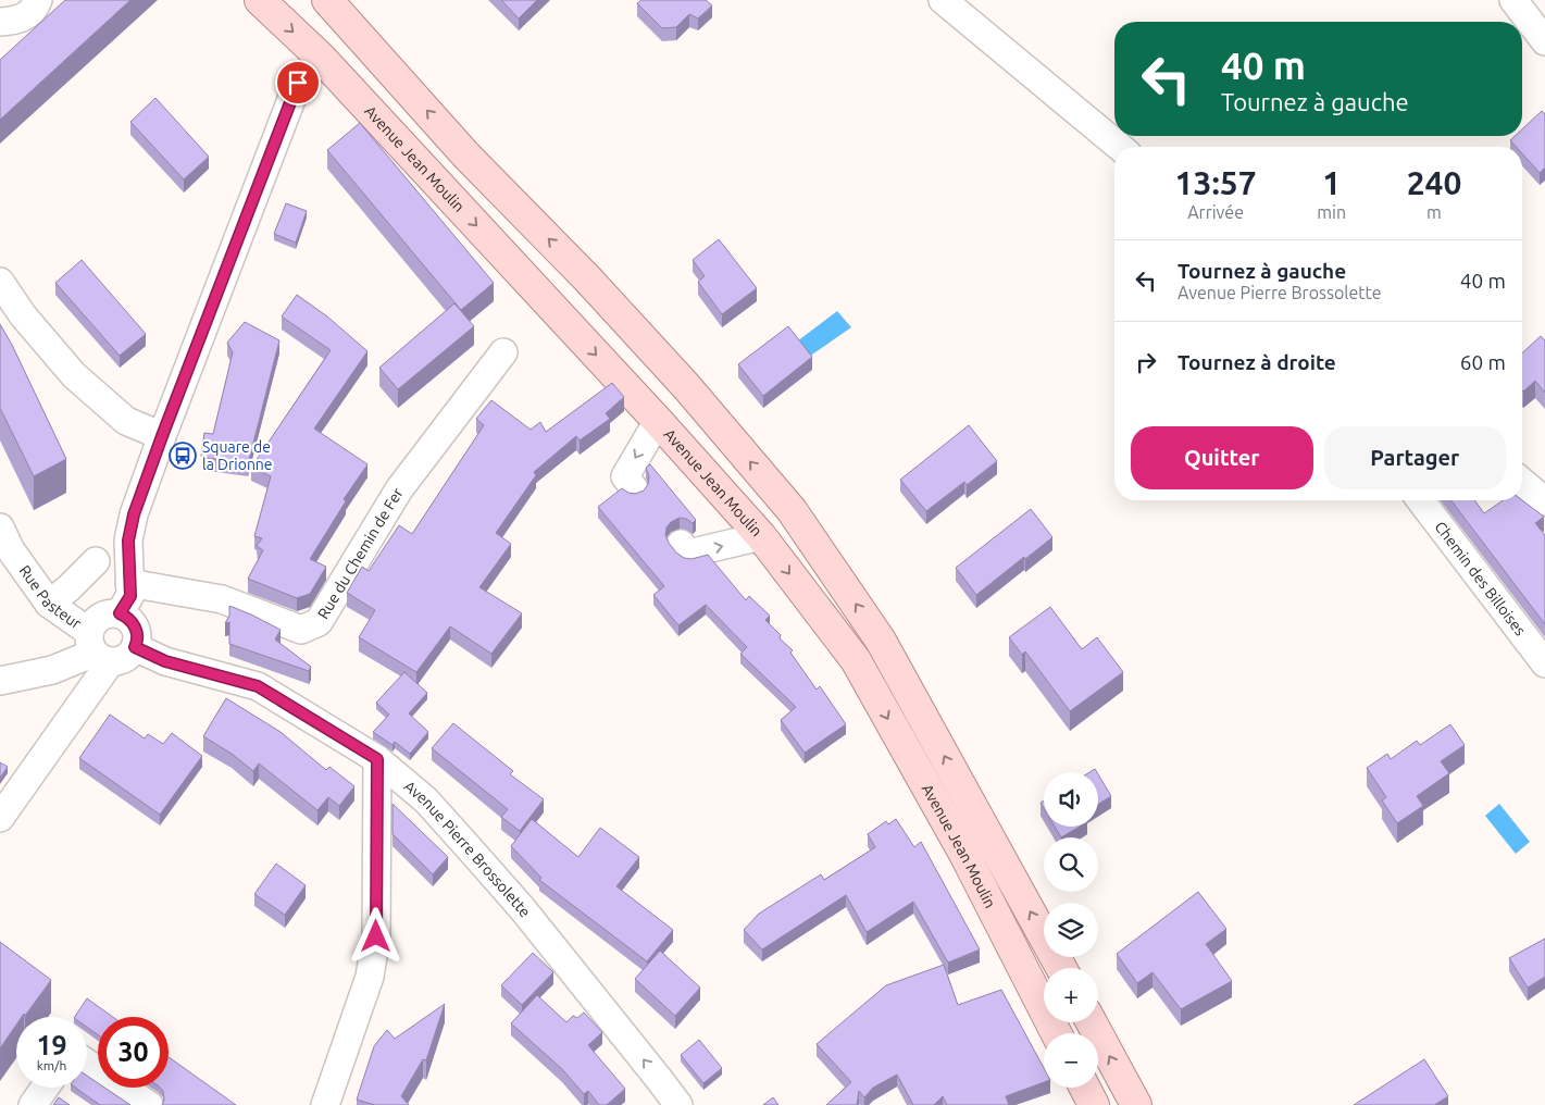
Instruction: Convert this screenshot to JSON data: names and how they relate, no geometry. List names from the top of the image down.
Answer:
{
  "streets": {
    "main road": ["Avenue Jean Moulin"],
    "street": [
      "Rue du Chemin de Fer",
      "Chemin des Billoises",
      "Rue Pasteur",
      "Avenue Pierre Brossolette"
    ]
  },
  "crossings": [
    ["Rue Pasteur", "Avenue Pierre Brossolette"]
  ],
  "one_way": ["Avenue Pierre Brossolette"],
  "places": {
    "bus stop": ["Square de la Drionne"]
  },
  "page": {
    "turn": ["40 m", "Tournez à gauche"],
    "eta": [
      "13:57",
      "Arrivée",
      "1",
      "min",
      "240",
      "m"
    ],
    "list": [
      {
        "name": "Tournez à gauche",
        "note": "Avenue Pierre Brossolette",
        "value": "40 m"
      },
      {
        "name": "Tournez à droite",
        "value": "60 m"
      }
    ],
    "buttons": ["Quitter", "Partager"],
    "map_buttons": ["+", "−"],
    "speed": "19 km/h",
    "limit": "30"
  }
}
